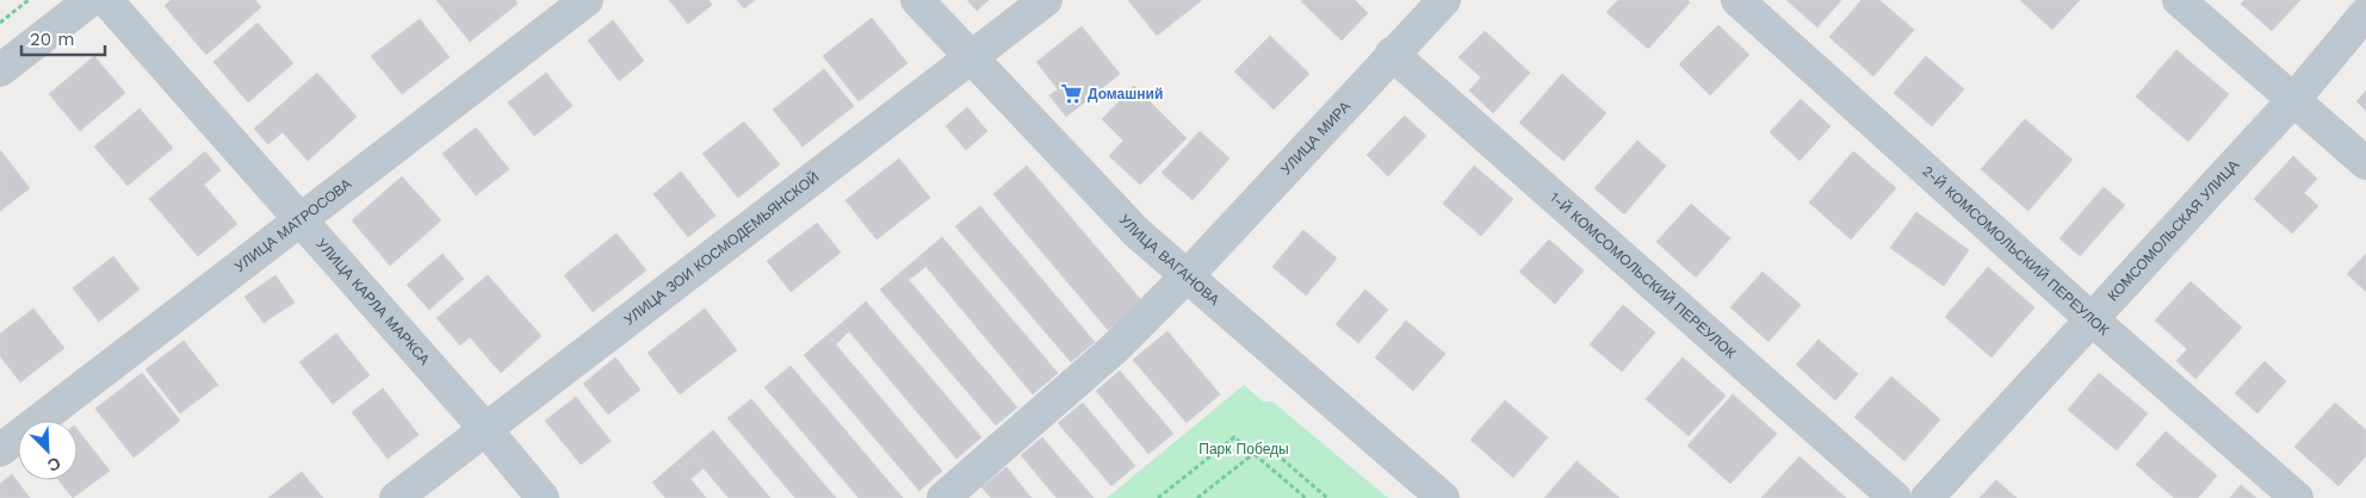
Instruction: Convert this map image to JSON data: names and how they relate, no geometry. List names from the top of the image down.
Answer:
{
  "streets": {
    "street": [
      "УЛИЦА МИРА",
      "УЛИЦА МАТРОСОВА",
      "КОМСОМОЛЬСКАЯ УЛИЦА",
      "УЛИЦА ЗОИ КОСМОДЕМЬЯНСКОЙ",
      "2-Й КОМСОМОЛЬСКИЙ ПЕРЕУЛОК",
      "УЛИЦА ВАГАНОВА",
      "1-Й КОМСОМОЛЬСКИЙ ПЕРЕУЛОК",
      "УЛИЦА КАРЛА МАРКСА"
    ]
  },
  "crossings": [
    ["УЛИЦА МИРА", "УЛИЦА ВАГАНОВА"],
    ["УЛИЦА МИРА", "1-Й КОМСОМОЛЬСКИЙ ПЕРЕУЛОК"],
    ["УЛИЦА МАТРОСОВА", "УЛИЦА КАРЛА МАРКСА"],
    ["КОМСОМОЛЬСКАЯ УЛИЦА", "2-Й КОМСОМОЛЬСКИЙ ПЕРЕУЛОК"],
    ["УЛИЦА ЗОИ КОСМОДЕМЬЯНСКОЙ", "УЛИЦА ВАГАНОВА"],
    ["УЛИЦА ЗОИ КОСМОДЕМЬЯНСКОЙ", "УЛИЦА КАРЛА МАРКСА"]
  ],
  "parks": ["Парк Победы"],
  "places": {
    "supermarket": ["Домашний"]
  },
  "scale_bar": "20 m",
  "north": "bottom right"
}
